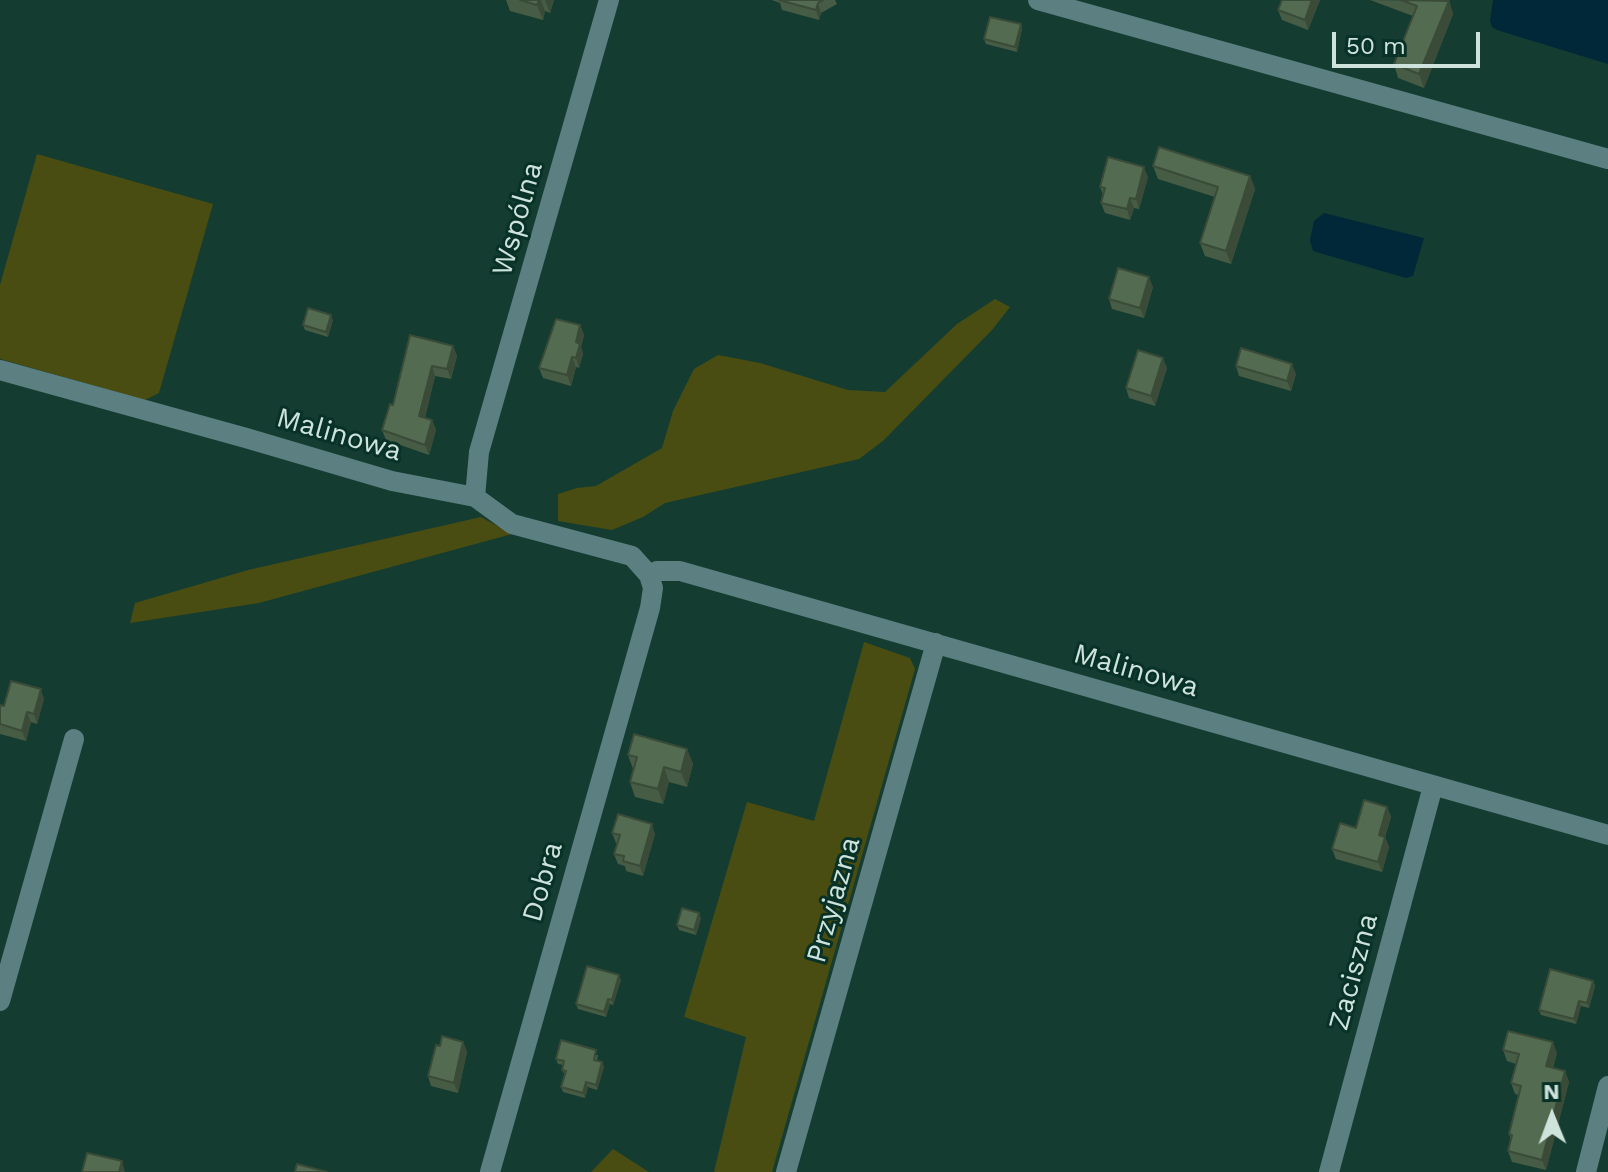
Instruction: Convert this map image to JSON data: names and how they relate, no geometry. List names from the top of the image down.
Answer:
{
  "streets": {
    "street": [
      "Wspólna",
      "Malinowa",
      "Dobra",
      "Przyjazna",
      "Zaciszna"
    ]
  },
  "crossings": [
    ["Wspólna", "Malinowa"],
    ["Malinowa", "Dobra"],
    ["Malinowa", "Przyjazna"],
    ["Malinowa", "Zaciszna"]
  ],
  "scale_bar": "50 m",
  "north": "top"
}
